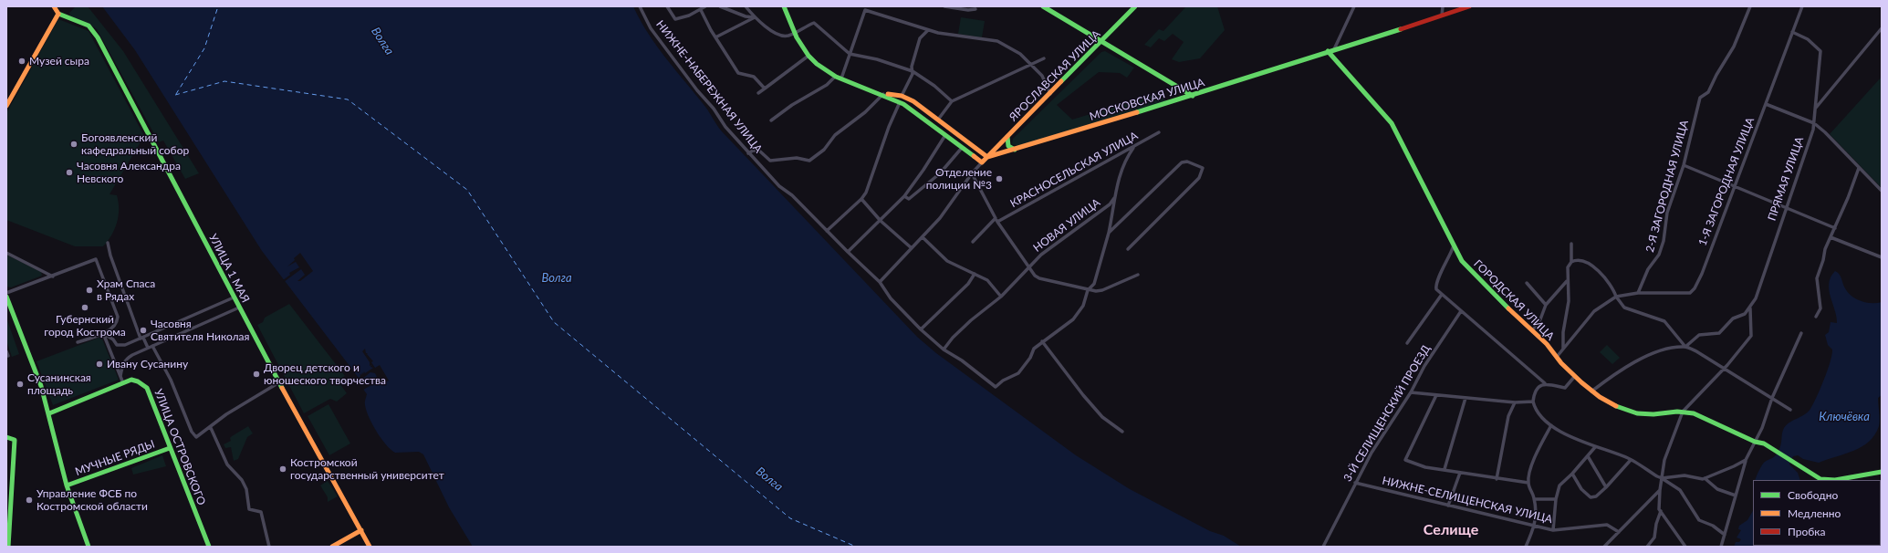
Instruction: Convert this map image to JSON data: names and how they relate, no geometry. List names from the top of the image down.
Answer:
{
  "streets": {
    "street": [
      "ЯРОСЛАВСКАЯ УЛИЦА",
      "НИЖНЕ-НАБЕРЕЖНАЯ УЛИЦА",
      "МОСКОВСКАЯ УЛИЦА",
      "КРАСНОСЕЛЬСКАЯ УЛИЦА",
      "ПРЯМАЯ УЛИЦА",
      "1-Я ЗАГОРОДНАЯ УЛИЦА",
      "2-Я ЗАГОРОДНАЯ УЛИЦА",
      "НОВАЯ УЛИЦА",
      "УЛИЦА 1 МАЯ",
      "ГОРОДСКАЯ УЛИЦА",
      "3-Й СЕЛИЩЕНСКИЙ ПРОЕЗД",
      "УЛИЦА ОСТРОВСКОГО",
      "МУЧНЫЕ РЯДЫ",
      "НИЖНЕ-СЕЛИЩЕНСКАЯ УЛИЦА"
    ]
  },
  "crossings": [
    ["ЯРОСЛАВСКАЯ УЛИЦА", "МОСКОВСКАЯ УЛИЦА"],
    ["НИЖНЕ-НАБЕРЕЖНАЯ УЛИЦА", "НОВАЯ УЛИЦА"],
    ["МОСКОВСКАЯ УЛИЦА", "ГОРОДСКАЯ УЛИЦА"],
    ["ПРЯМАЯ УЛИЦА", "1-Я ЗАГОРОДНАЯ УЛИЦА"],
    ["1-Я ЗАГОРОДНАЯ УЛИЦА", "2-Я ЗАГОРОДНАЯ УЛИЦА"],
    ["3-Й СЕЛИЩЕНСКИЙ ПРОЕЗД", "НИЖНЕ-СЕЛИЩЕНСКАЯ УЛИЦА"],
    ["УЛИЦА ОСТРОВСКОГО", "МУЧНЫЕ РЯДЫ"]
  ],
  "districts": ["Селище"],
  "water": ["Волга", "Ключёвка"],
  "places": [
    "Музей сыра",
    "Богоявленский кафедральный собор",
    "Часовня Александра Невского",
    "Отделение полиции №3",
    "Храм Спаса в Рядах",
    "Губернский город Кострома",
    "Часовня Святителя Николая",
    "Ивану Сусанину",
    "Дворец детского и юношеского творчества",
    "Сусанинская площадь",
    "Костромской государственный университет",
    "Управление ФСБ по Костромской области"
  ],
  "legend": ["Свободно", "Медленно", "Пробка"]
}
